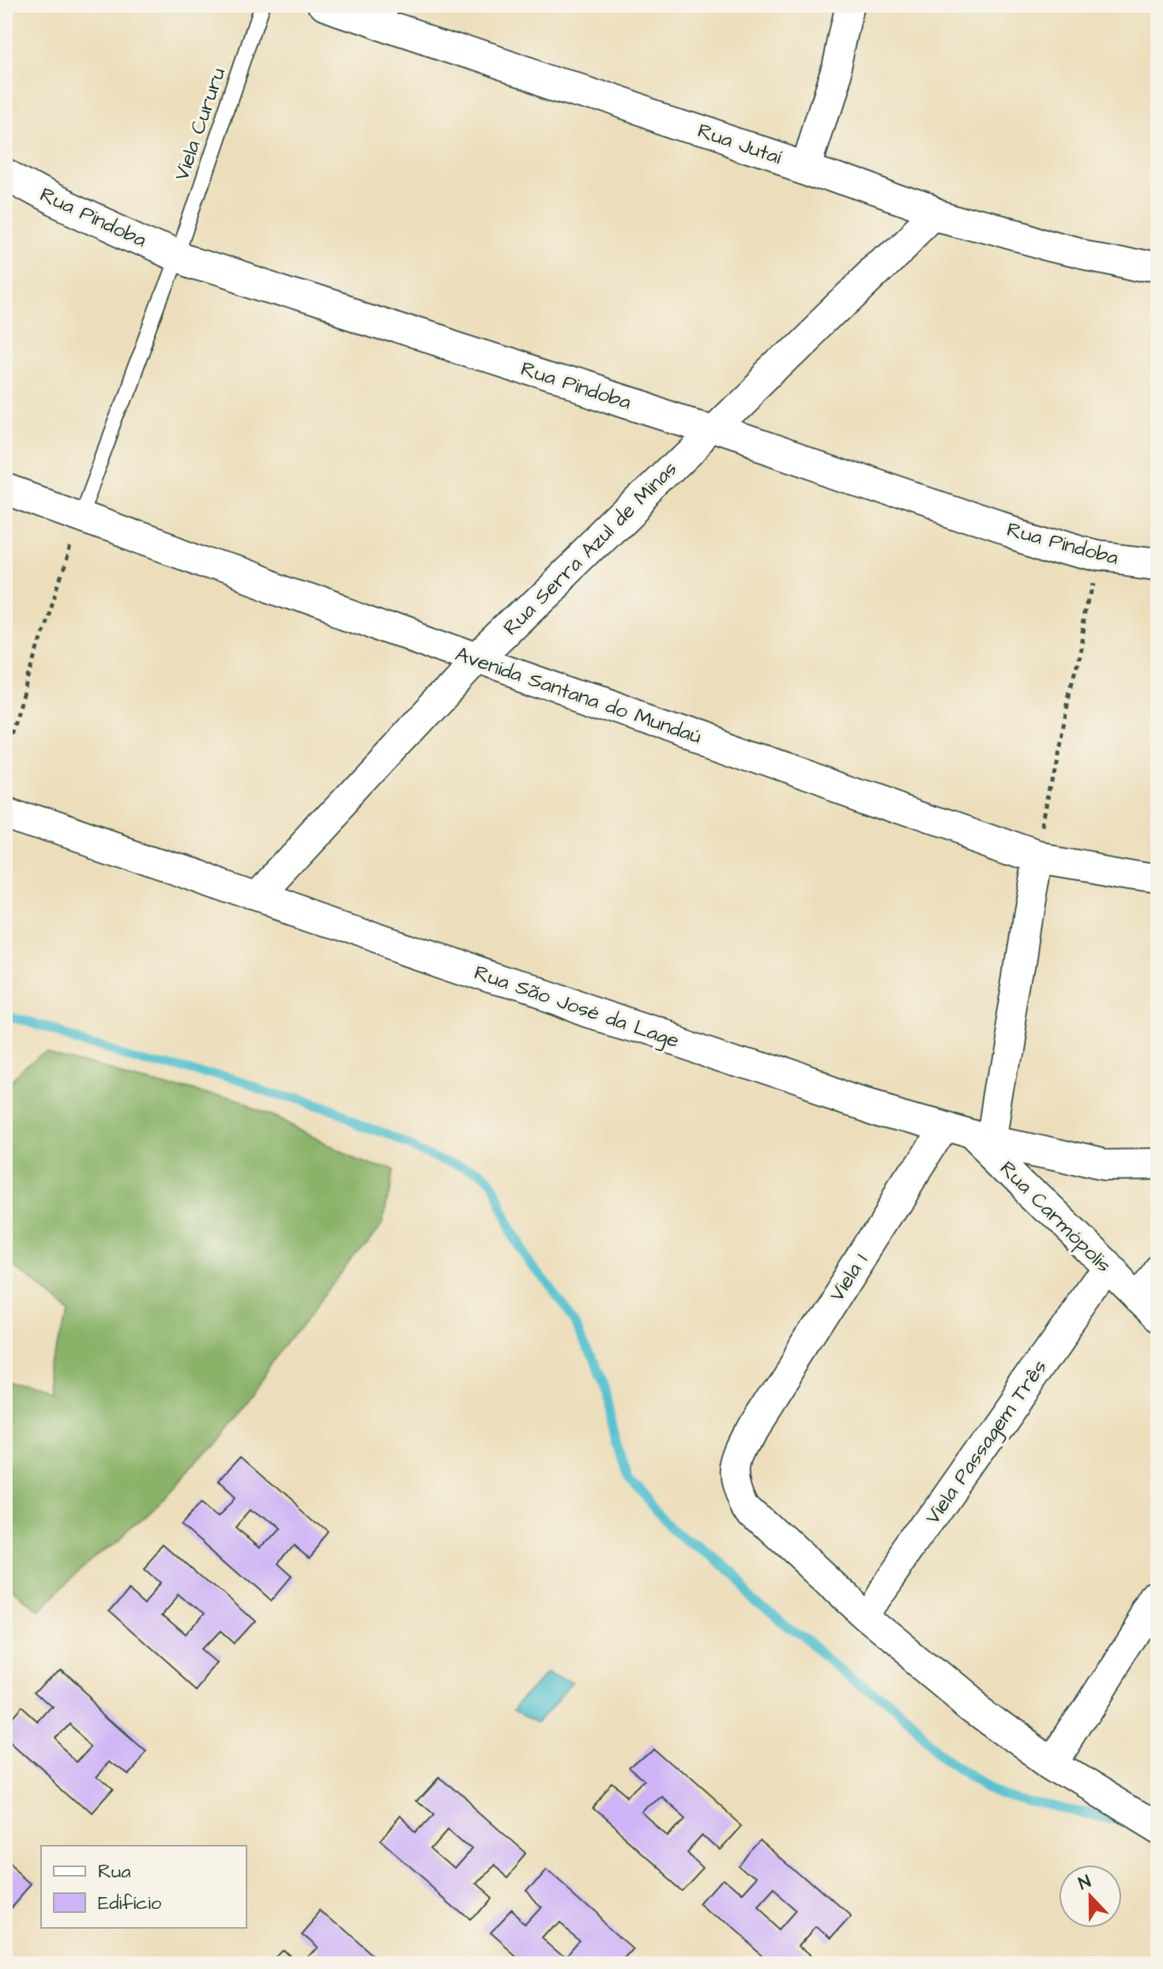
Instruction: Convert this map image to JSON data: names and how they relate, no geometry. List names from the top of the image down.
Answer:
{
  "streets": {
    "street": [
      "Rua Jutaí",
      "Rua Pindoba",
      "Rua Serra Azul de Minas",
      "Avenida Santana do Mundaú",
      "Rua São José da Lage",
      "Rua Carmópolis",
      "Viela 1",
      "Viela Passagem Três"
    ],
    "lane": ["Viela Cururu"]
  },
  "crossings": [
    ["Viela Cururu", "Rua Pindoba"],
    ["Viela Cururu", "Avenida Santana do Mundaú"],
    ["Rua Jutaí", "Rua Serra Azul de Minas"],
    ["Rua Pindoba", "Rua Serra Azul de Minas"],
    ["Rua Serra Azul de Minas", "Avenida Santana do Mundaú"],
    ["Rua Serra Azul de Minas", "Rua São José da Lage"],
    ["Rua São José da Lage", "Rua Carmópolis"],
    ["Rua São José da Lage", "Viela 1"],
    ["Rua Carmópolis", "Viela 1"],
    ["Rua Carmópolis", "Viela Passagem Três"],
    ["Viela 1", "Viela Passagem Três"]
  ],
  "legend": ["Rua", "Edifício"],
  "north": "top"
}
